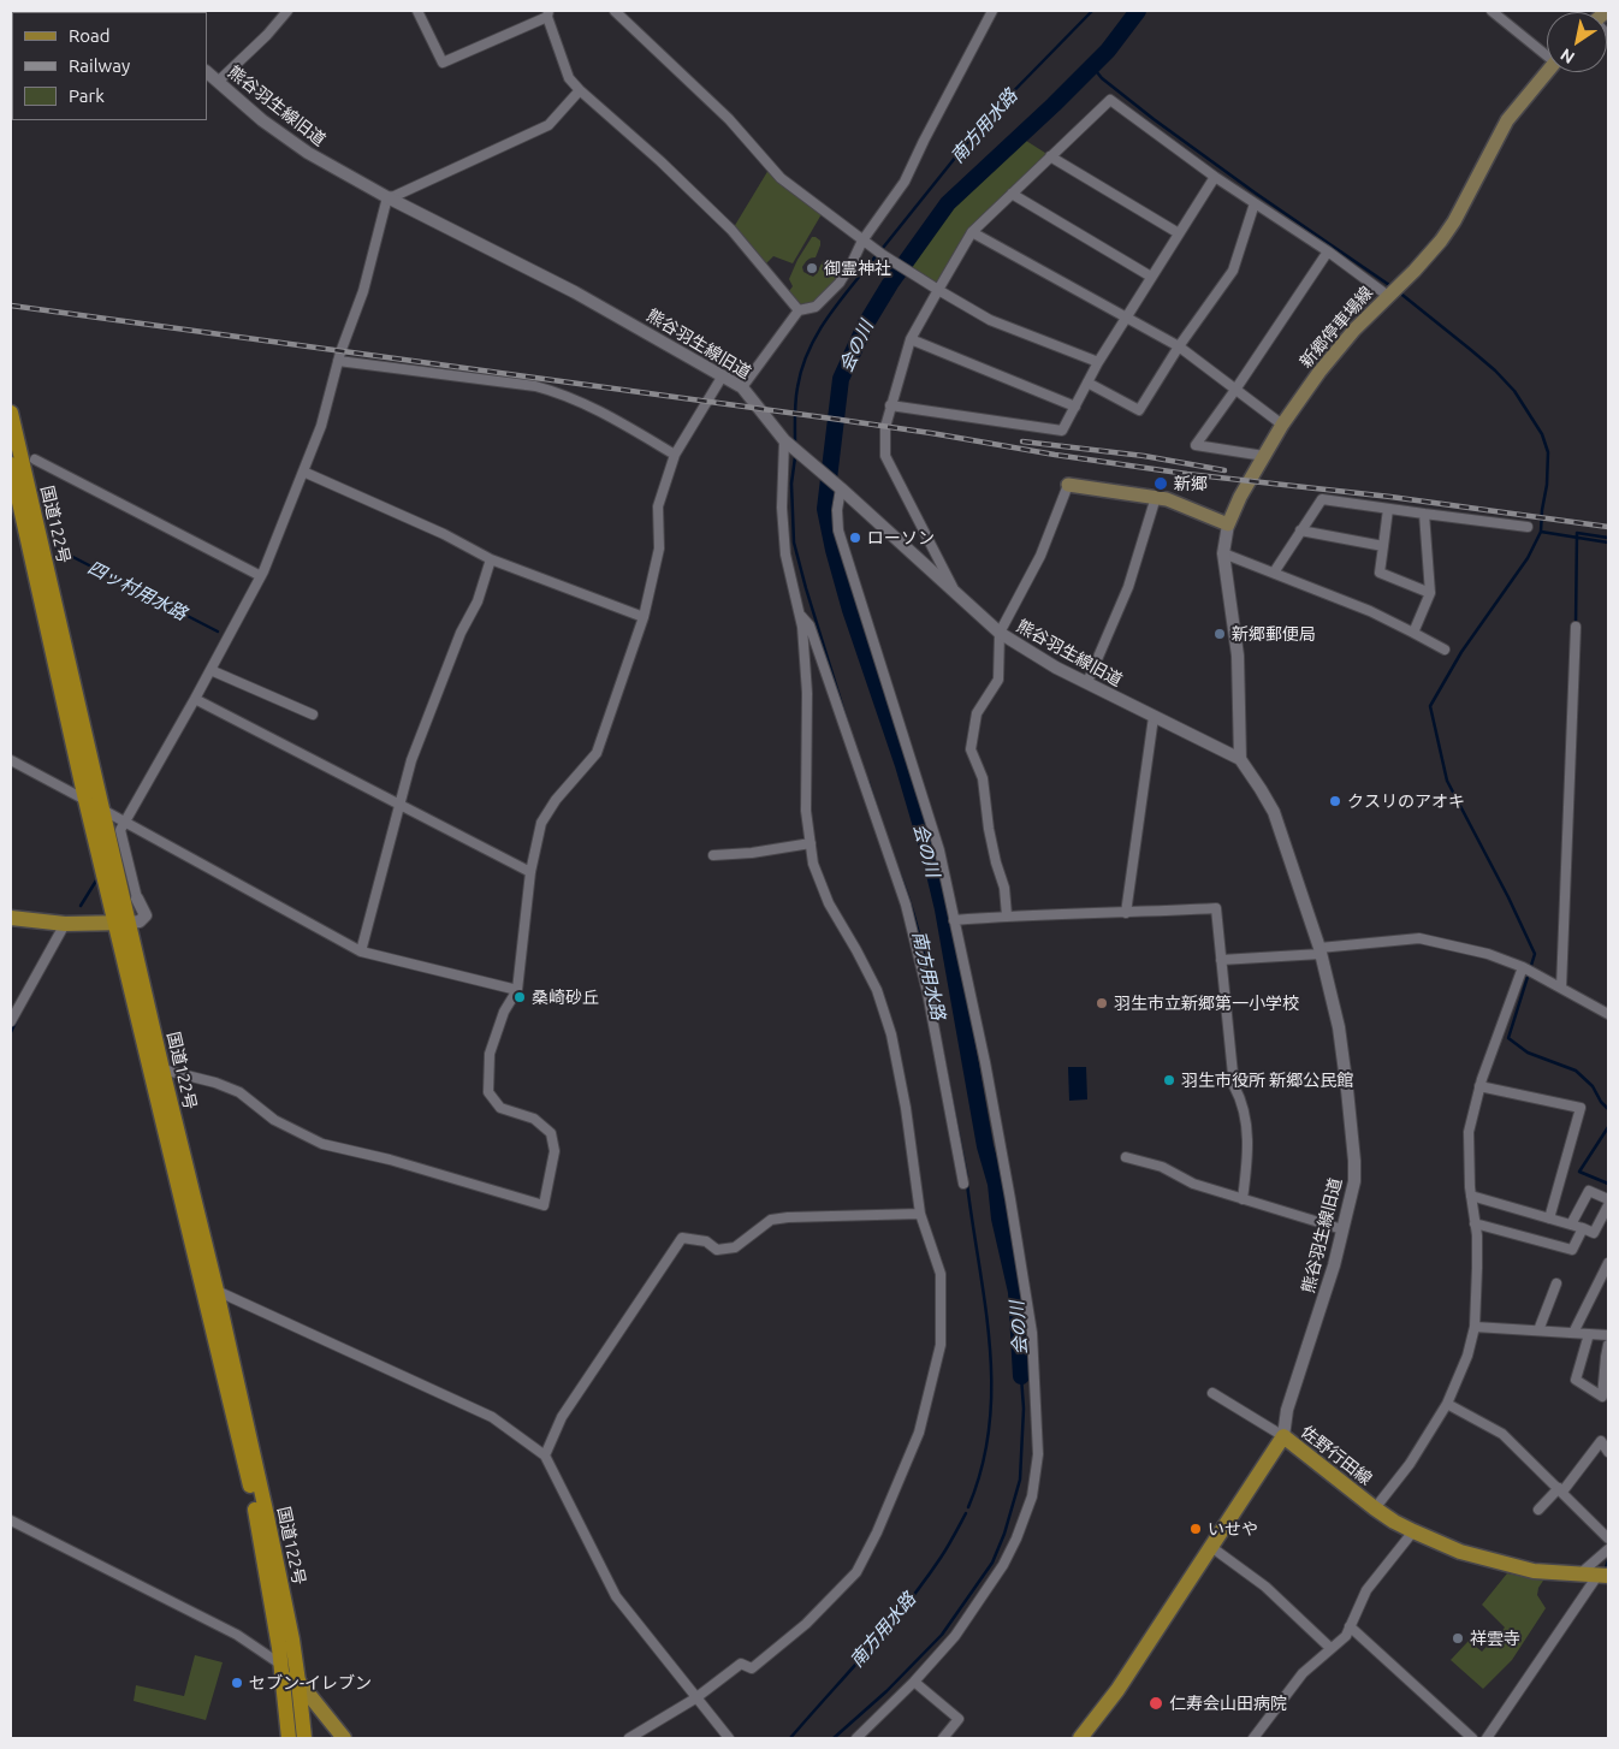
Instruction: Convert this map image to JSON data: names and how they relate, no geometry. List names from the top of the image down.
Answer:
{
  "streets": {
    "highway": ["国道122号"],
    "main road": ["新郷停車場線", "佐野行田線"],
    "street": ["熊谷羽生線旧道"]
  },
  "crossings": [
    ["熊谷羽生線旧道", "佐野行田線"]
  ],
  "water": ["南方用水路", "会の川", "四ッ村用水路"],
  "places": [
    "御霊神社",
    "新郷",
    "ローソン",
    "新郷郵便局",
    "クスリのアオキ",
    "桑崎砂丘",
    "羽生市立新郷第一小学校",
    "羽生市役所 新郷公民館",
    "いせや",
    "祥雲寺",
    "セブン-イレブン",
    "仁寿会山田病院"
  ],
  "legend": ["Road", "Railway", "Park"],
  "north": "bottom left"
}
